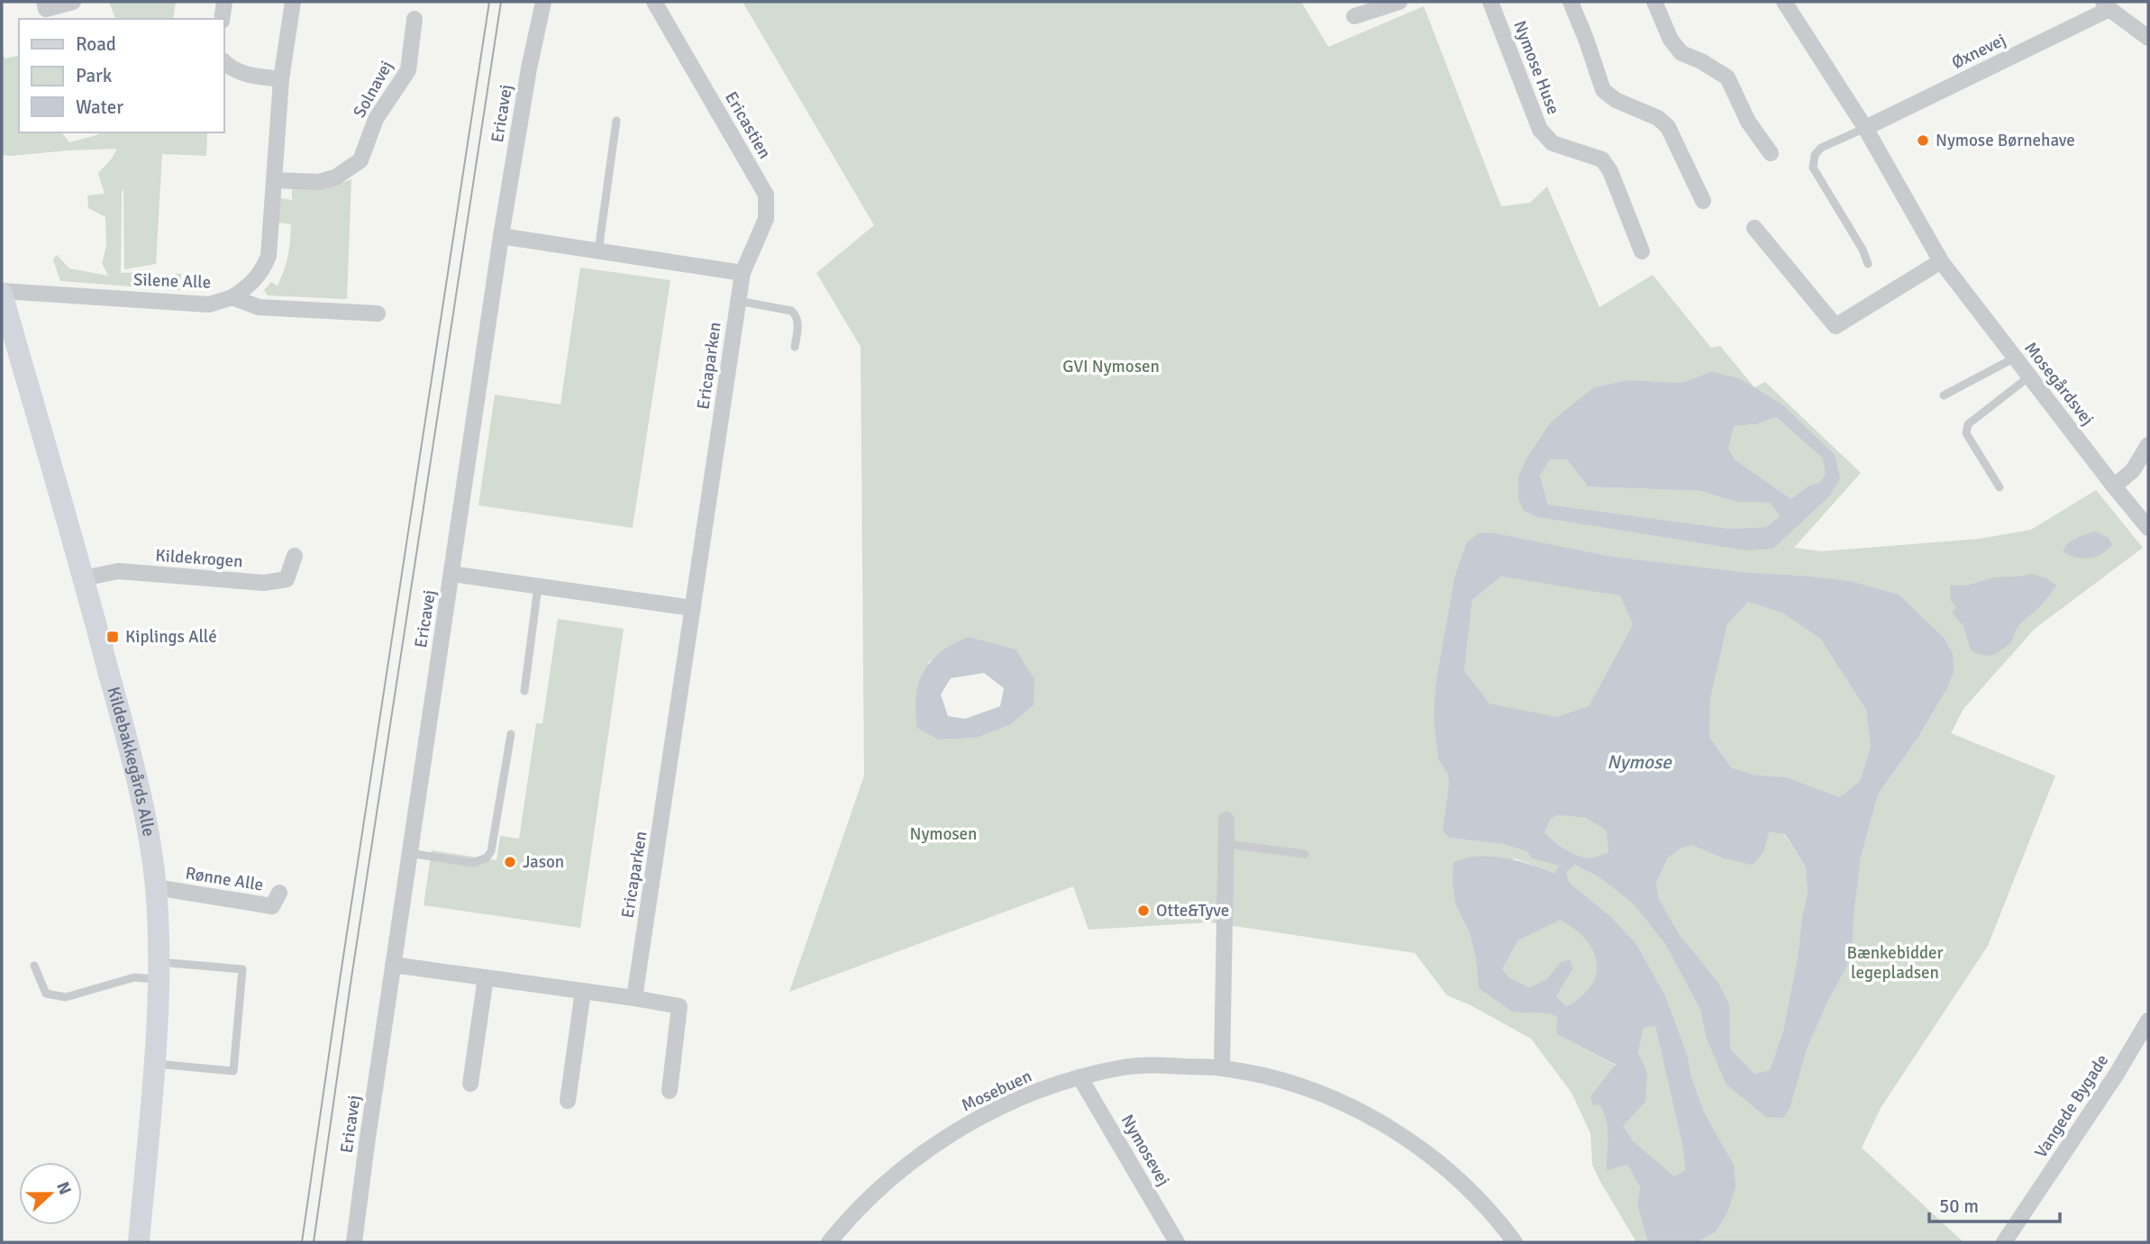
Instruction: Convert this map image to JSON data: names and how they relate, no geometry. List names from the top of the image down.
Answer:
{
  "streets": {
    "street": [
      "Øxnevej",
      "Nymose Huse",
      "Solnavej",
      "Ericavej",
      "Ericastien",
      "Silene Alle",
      "Ericaparken",
      "Mosegårdsvej",
      "Kildekrogen",
      "Kildebakkegårds Alle",
      "Rønne Alle",
      "Mosebuen",
      "Vangede Bygade",
      "Nymosevej"
    ]
  },
  "crossings": [
    ["Øxnevej", "Mosegårdsvej"],
    ["Ericastien", "Ericaparken"],
    ["Silene Alle", "Kildebakkegårds Alle"],
    ["Kildekrogen", "Kildebakkegårds Alle"],
    ["Kildebakkegårds Alle", "Rønne Alle"],
    ["Mosebuen", "Nymosevej"]
  ],
  "water": ["Nymose"],
  "parks": ["GVI Nymosen", "Nymosen", "Bænkebidder legepladsen"],
  "places": {
    "other": ["Nymose Børnehave", "Jason", "Otte&Tyve"],
    "transit": ["Kiplings Allé"]
  },
  "legend": ["Road", "Park", "Water"],
  "scale_bar": "50 m",
  "north": "right"
}
